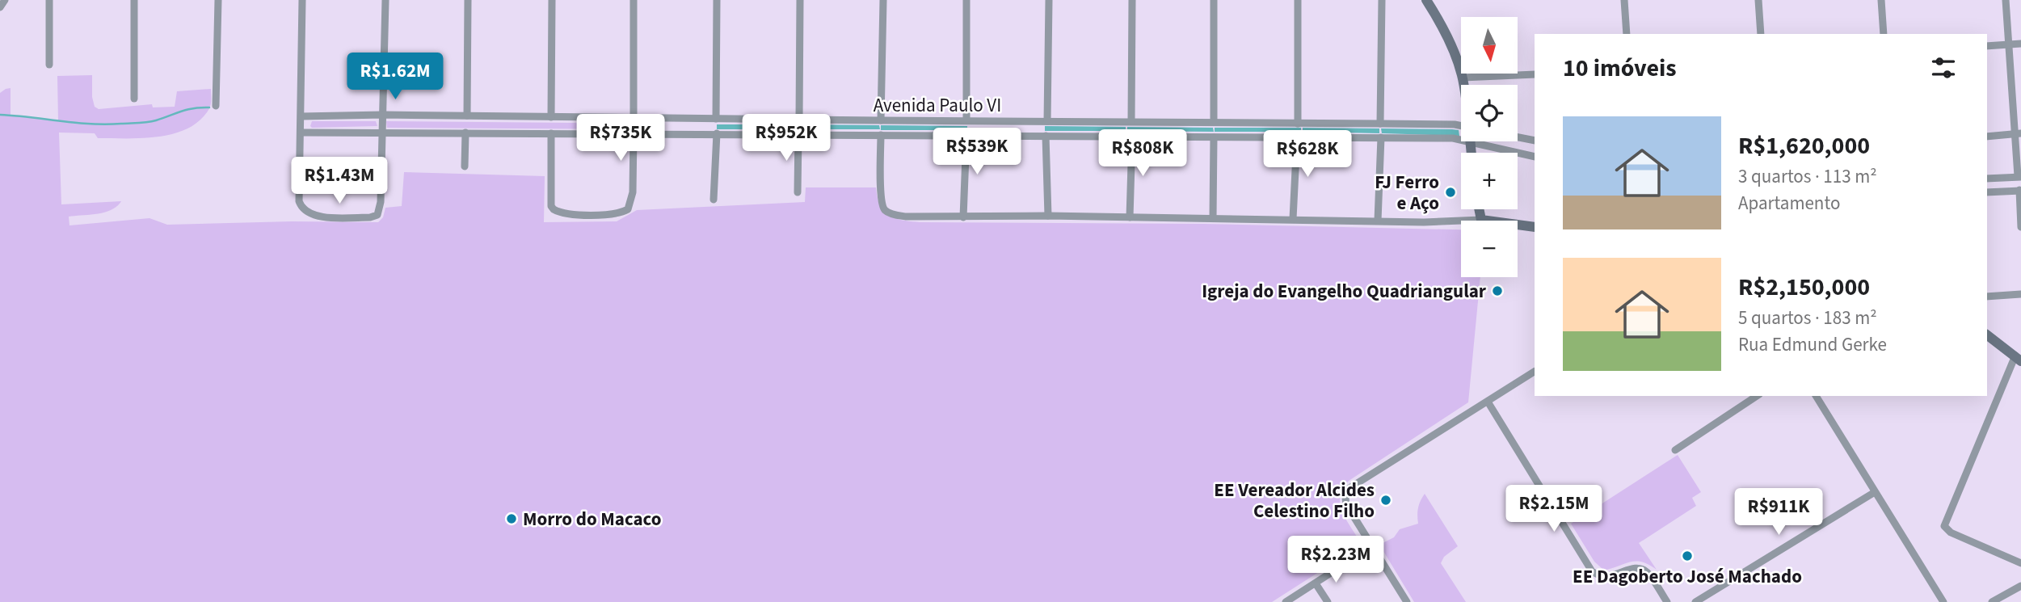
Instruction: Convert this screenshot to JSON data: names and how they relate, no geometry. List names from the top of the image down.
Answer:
{
  "streets": {
    "street": ["Avenida Paulo VI"]
  },
  "places": [
    "FJ Ferro e Aço",
    "Igreja do Evangelho Quadriangular",
    "EE Vereador Alcides Celestino Filho",
    "Morro do Macaco",
    "EE Dagoberto José Machado"
  ],
  "north": "bottom",
  "page": {
    "map_buttons": ["+", "−"],
    "heading": "10 imóveis",
    "price": [
      "R$1.62M",
      "R$735K",
      "R$952K",
      "R$539K",
      "R$808K",
      "R$628K",
      "R$1.43M",
      "R$2.15M",
      "R$911K",
      "R$2.23M"
    ],
    "list": [
      {
        "name": "R$1,620,000",
        "note": "3 quartos · 113 m² · Apartamento"
      },
      {
        "name": "R$2,150,000",
        "note": "5 quartos · 183 m² · Rua Edmund Gerke"
      }
    ]
  }
}
